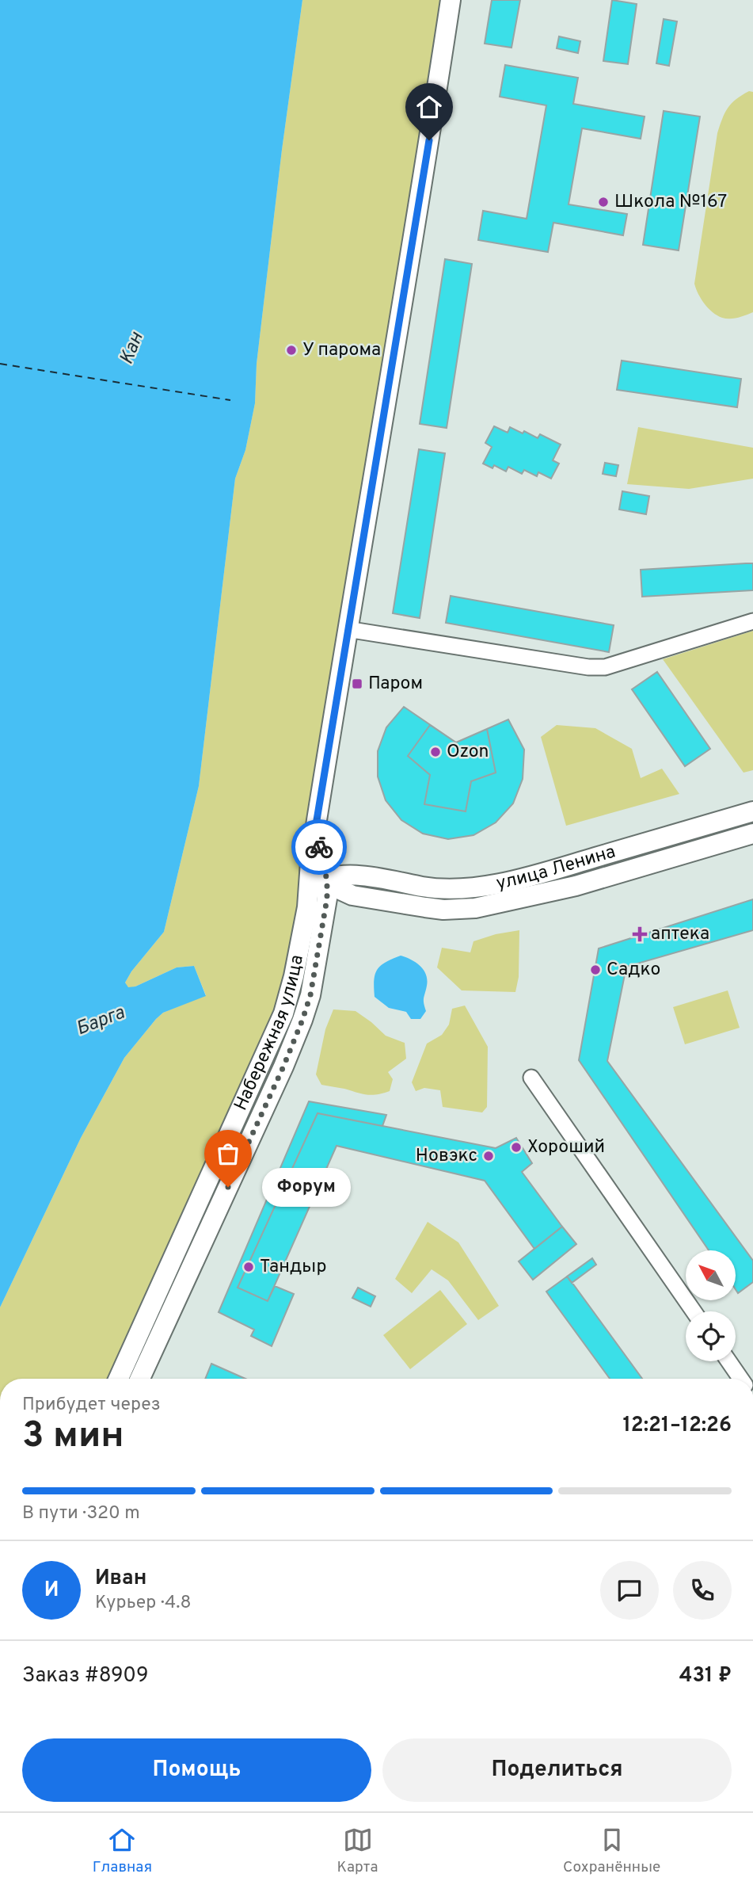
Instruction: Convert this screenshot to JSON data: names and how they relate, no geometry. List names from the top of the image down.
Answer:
{
  "streets": {
    "main road": ["улица Ленина", "Набережная улица"]
  },
  "crossings": [
    ["улица Ленина", "Набережная улица"]
  ],
  "water": ["Кан", "Барга"],
  "places": {
    "other": [
      "Школа №167",
      "У парома",
      "Ozon",
      "Садко",
      "Хороший",
      "Новэкс",
      "Форум",
      "Тандыр"
    ],
    "transit": ["Паром"],
    "health": ["аптека"]
  },
  "north": "top left",
  "page": {
    "bubble": "Форум",
    "heading": ["3 мин", "Прибудет через", "12:21–12:26"],
    "panel": [
      "Иван",
      "Курьер · 4.8",
      "Заказ #8909",
      "431 ₽"
    ],
    "bar": "В пути · 320 m",
    "round": "И",
    "buttons": ["Помощь", "Поделиться"],
    "tabs": ["Главная", "Карта", "Сохранённые"]
  }
}
